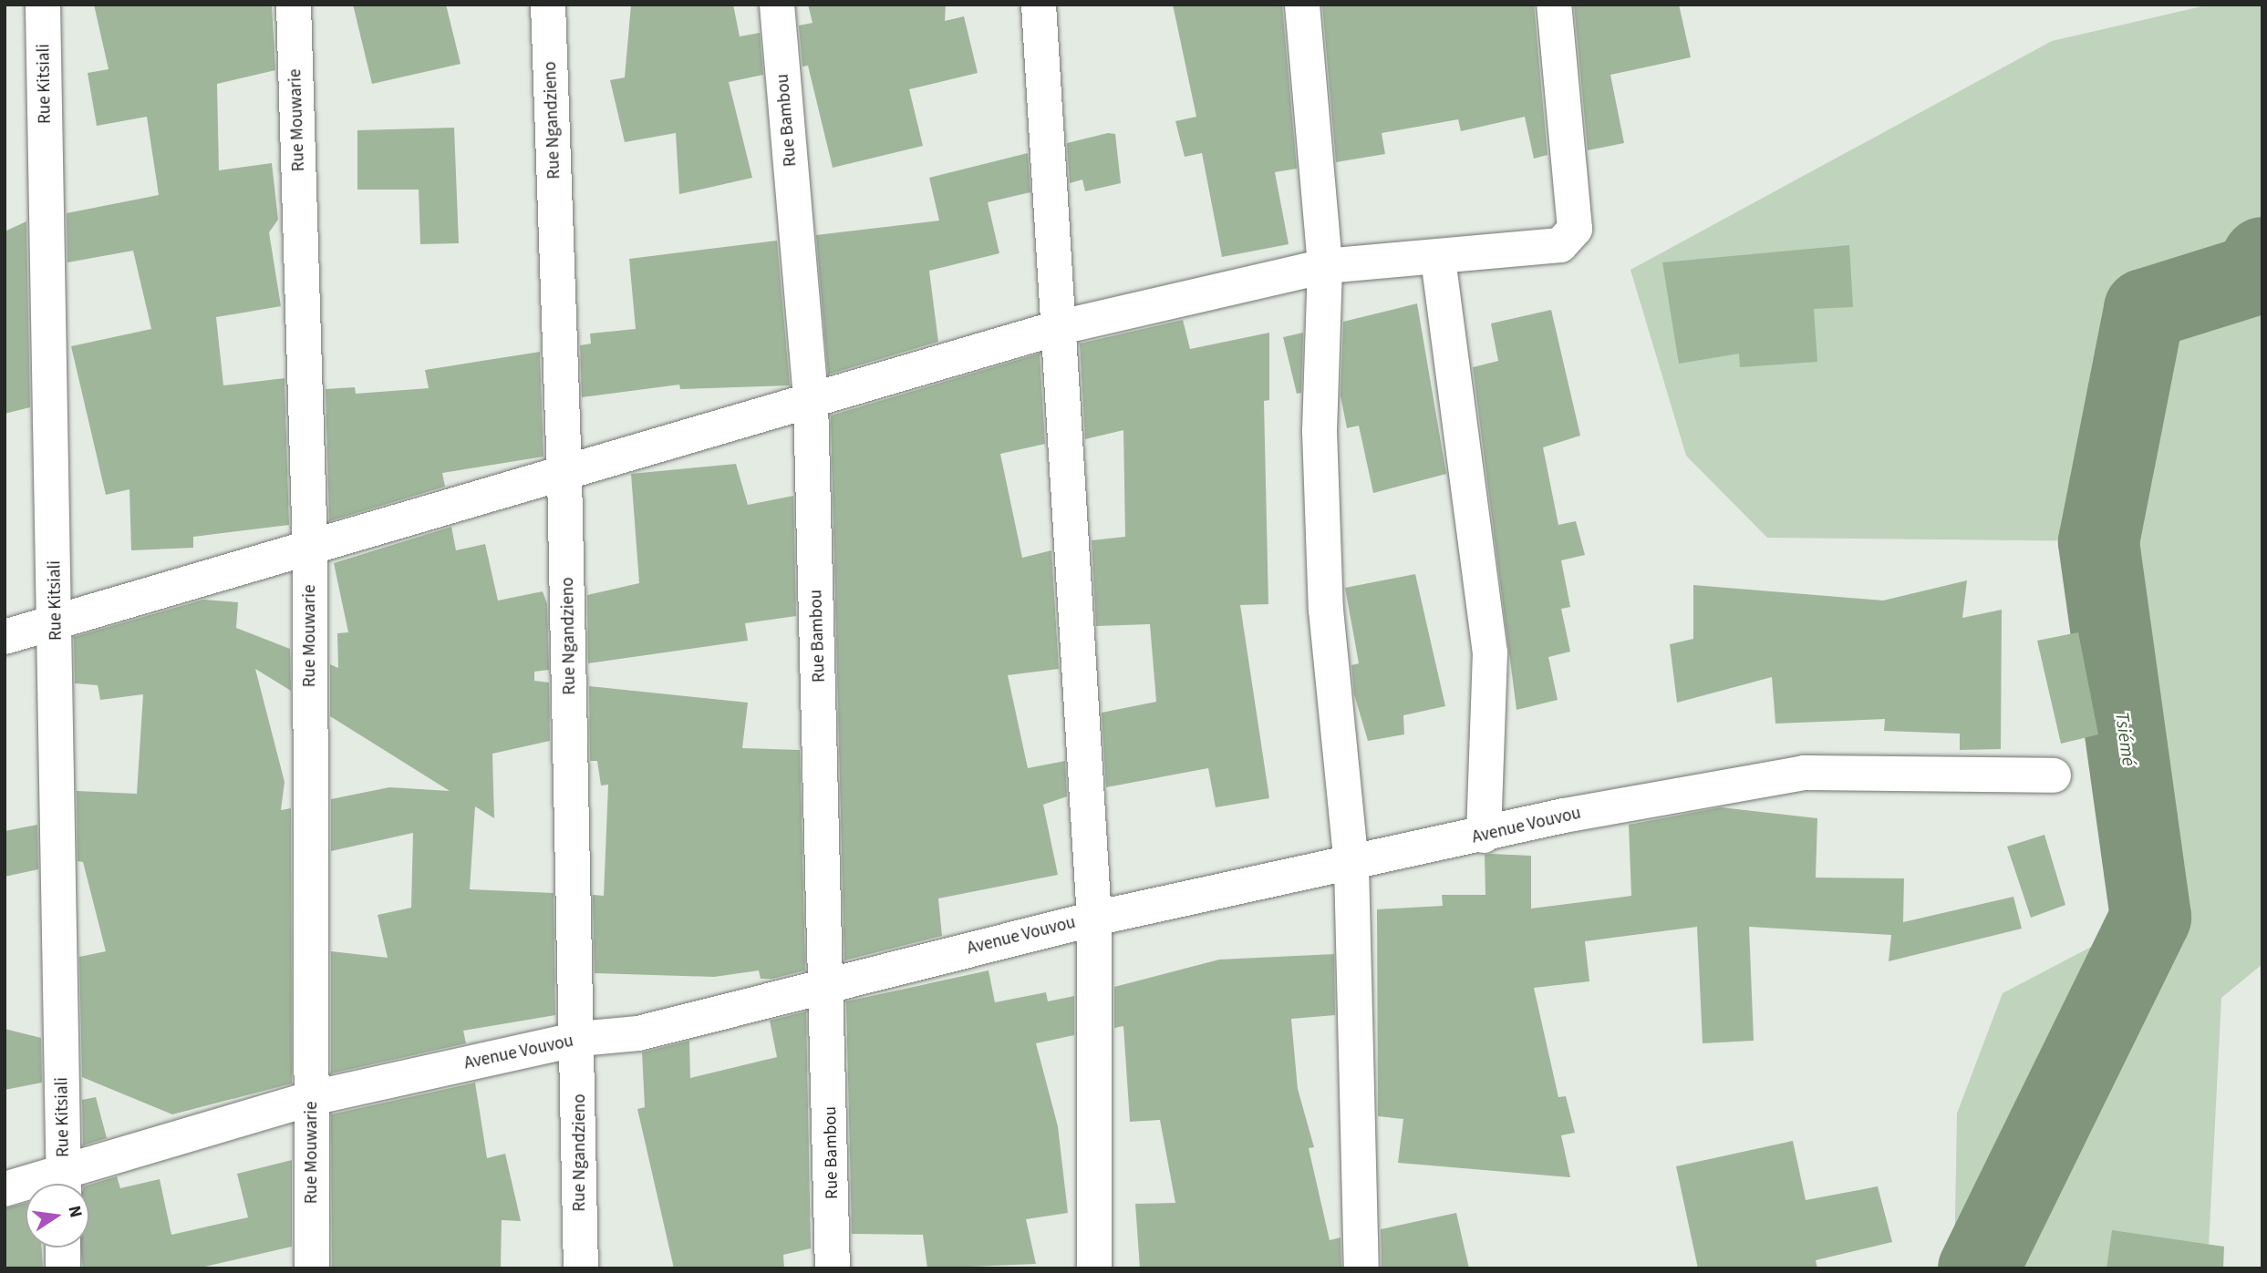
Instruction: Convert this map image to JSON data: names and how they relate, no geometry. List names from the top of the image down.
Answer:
{
  "streets": {
    "street": [
      "Rue Kitsiali",
      "Rue Mouwarie",
      "Rue Ngandzieno",
      "Rue Bambou",
      "Avenue Vouvou"
    ]
  },
  "crossings": [
    ["Rue Mouwarie", "Avenue Vouvou"],
    ["Rue Ngandzieno", "Avenue Vouvou"],
    ["Rue Bambou", "Avenue Vouvou"]
  ],
  "water": ["Tsiémé"],
  "north": "right"
}
